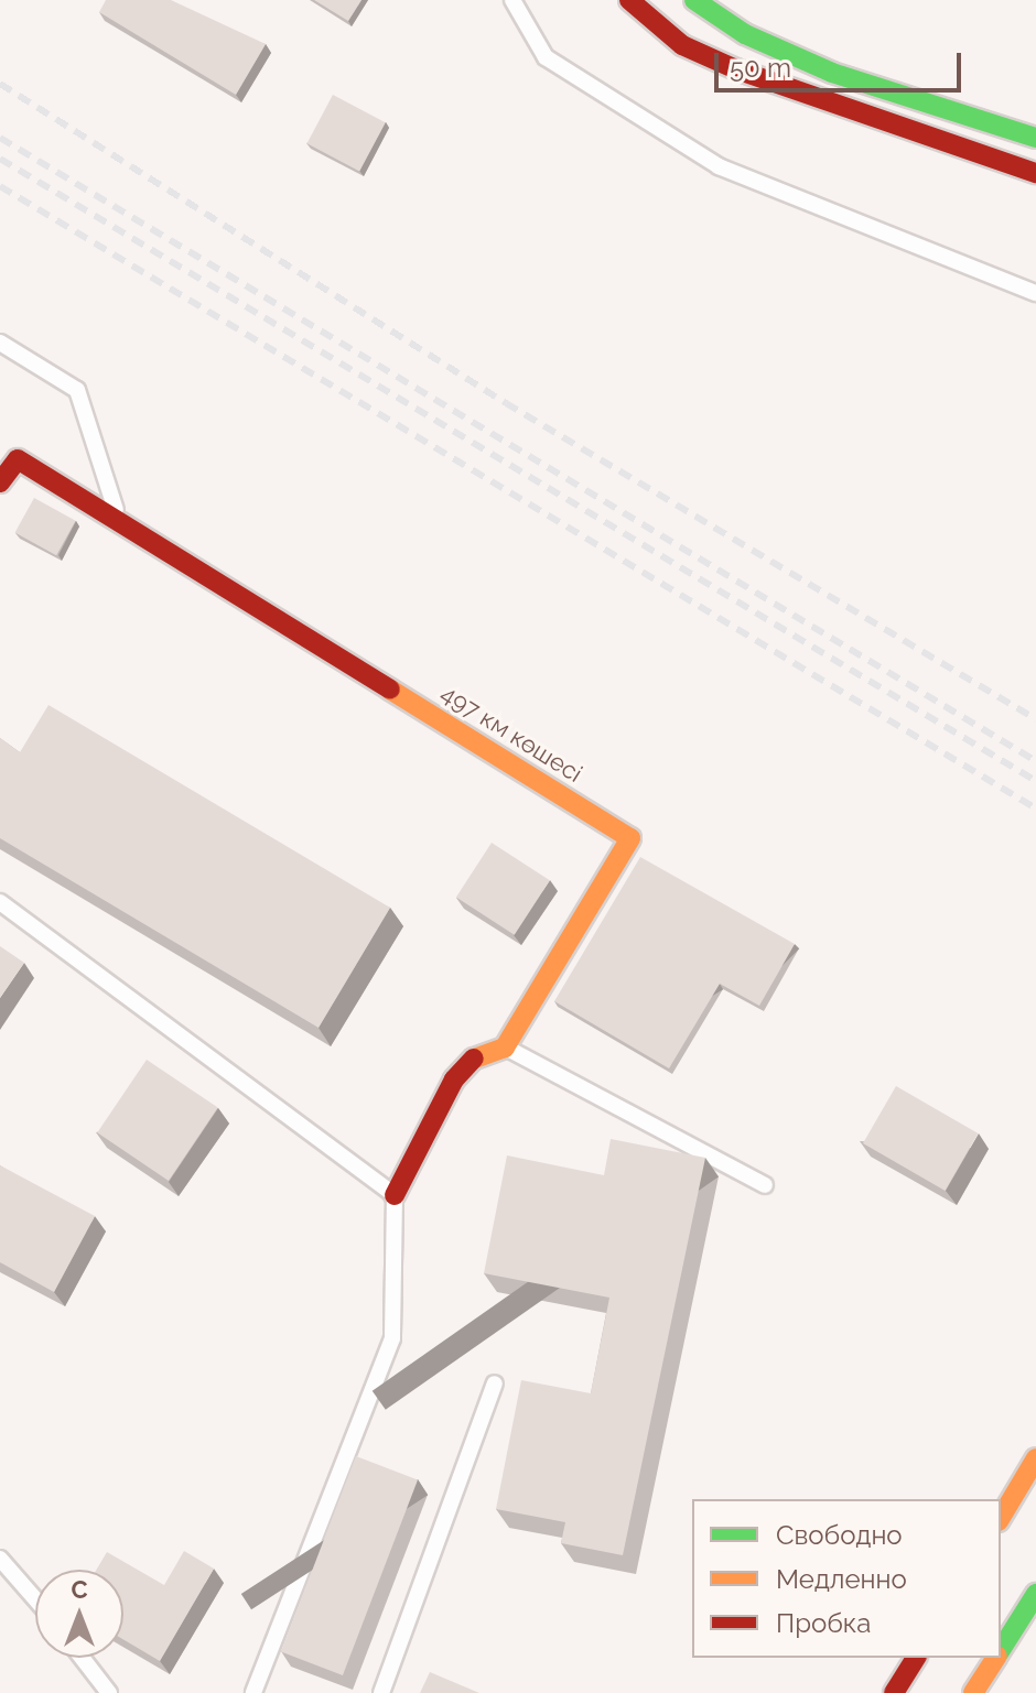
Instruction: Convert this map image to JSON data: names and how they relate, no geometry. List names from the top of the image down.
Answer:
{
  "streets": {
    "street": ["497 км көшесі"]
  },
  "legend": ["Свободно", "Медленно", "Пробка"],
  "scale_bar": "50 m",
  "north": "top"
}
